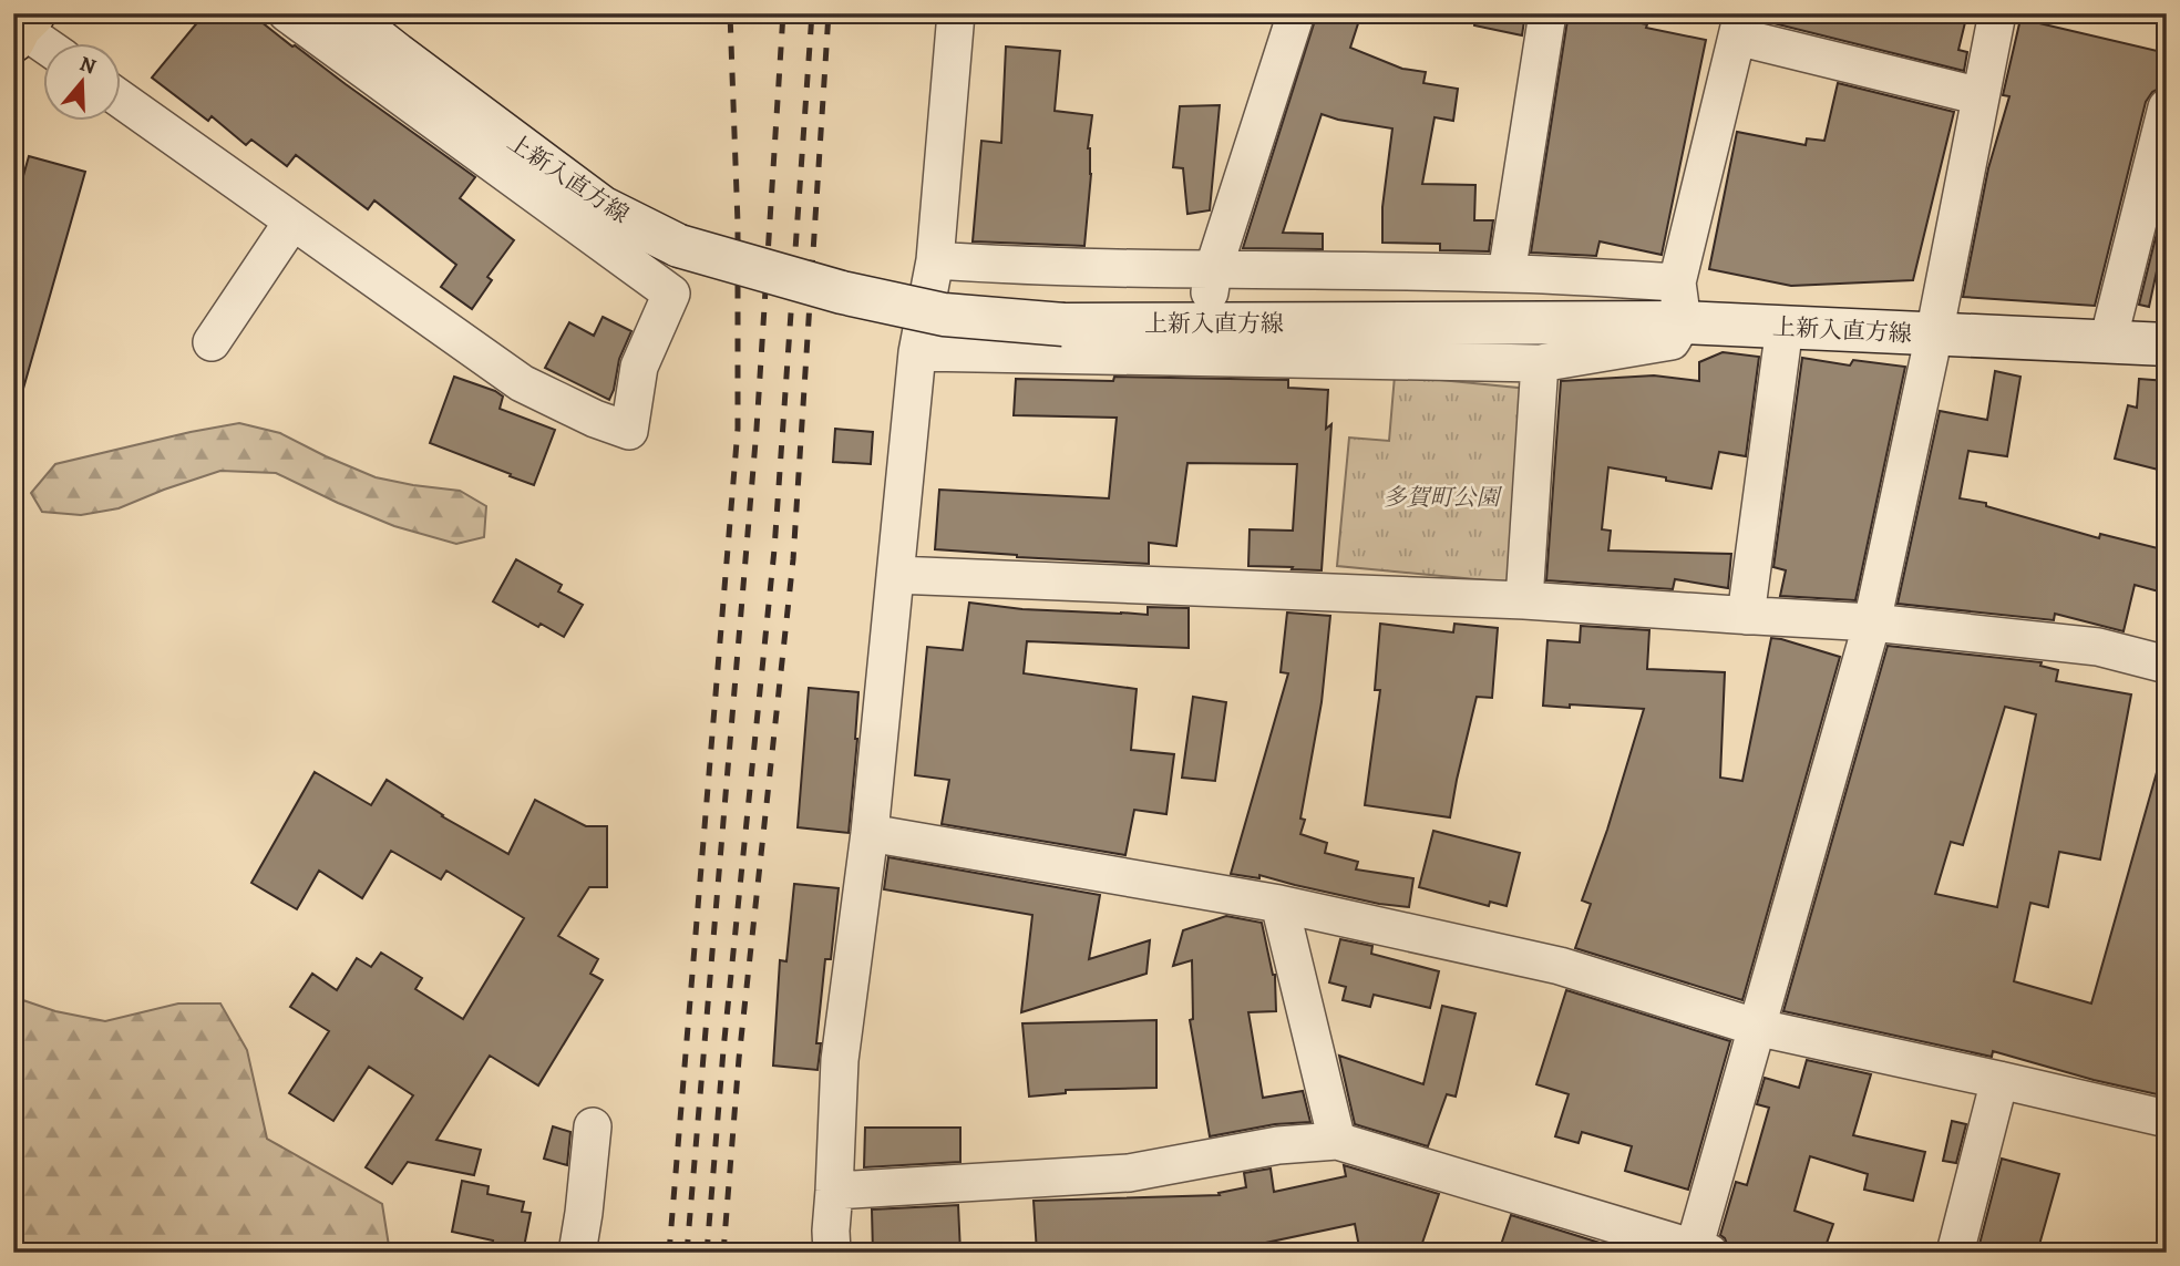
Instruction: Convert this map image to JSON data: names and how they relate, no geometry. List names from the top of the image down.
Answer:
{
  "streets": {
    "main road": ["上新入直方線"]
  },
  "parks": ["多賀町公園"],
  "north": "top"
}
